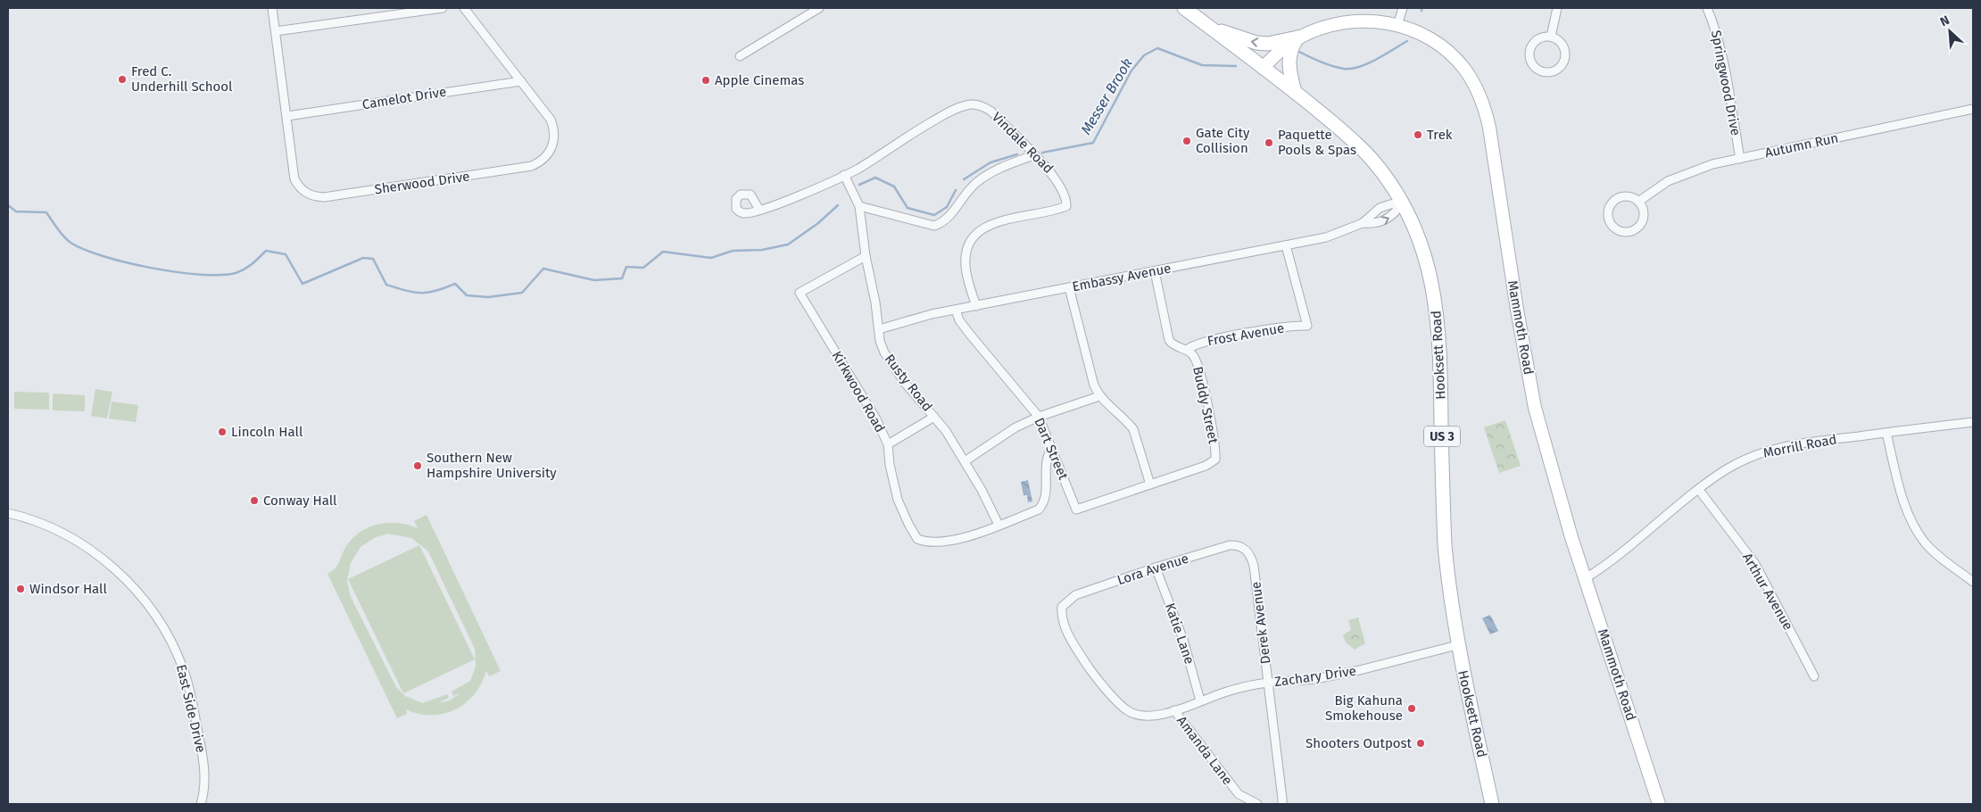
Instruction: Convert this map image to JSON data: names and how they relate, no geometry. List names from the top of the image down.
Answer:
{
  "streets": {
    "main road": ["Mammoth Road", "Hooksett Road", "US 3"],
    "street": [
      "Springwood Drive",
      "Camelot Drive",
      "Vindale Road",
      "Autumn Run",
      "Sherwood Drive",
      "Embassy Avenue",
      "Frost Avenue",
      "Rusty Road",
      "Kirkwood Road",
      "Buddy Street",
      "Morrill Road",
      "Dart Street",
      "Lora Avenue",
      "Arthur Avenue",
      "Derek Avenue",
      "Katie Lane",
      "Zachary Drive",
      "East Side Drive",
      "Amanda Lane"
    ]
  },
  "crossings": [
    ["Springwood Drive", "Autumn Run"],
    ["Camelot Drive", "Sherwood Drive"],
    ["Vindale Road", "Embassy Avenue"],
    ["Vindale Road", "Rusty Road"],
    ["Embassy Avenue", "Frost Avenue"],
    ["Embassy Avenue", "Hooksett Road"],
    ["Embassy Avenue", "Rusty Road"],
    ["Embassy Avenue", "Buddy Street"],
    ["Embassy Avenue", "Dart Street"],
    ["Mammoth Road", "Hooksett Road"],
    ["Mammoth Road", "Morrill Road"],
    ["Frost Avenue", "Buddy Street"],
    ["Hooksett Road", "Zachary Drive"],
    ["Rusty Road", "Kirkwood Road"],
    ["Buddy Street", "Dart Street"],
    ["Morrill Road", "Arthur Avenue"],
    ["Lora Avenue", "Derek Avenue"],
    ["Lora Avenue", "Katie Lane"],
    ["Lora Avenue", "Zachary Drive"],
    ["Derek Avenue", "Zachary Drive"],
    ["Katie Lane", "Zachary Drive"],
    ["Zachary Drive", "Amanda Lane"]
  ],
  "water": ["Messer Brook"],
  "places": [
    "Fred C. Underhill School",
    "Apple Cinemas",
    "Trek",
    "Gate City Collision",
    "Paquette Pools & Spas",
    "Lincoln Hall",
    "Southern New Hampshire University",
    "Conway Hall",
    "Windsor Hall",
    "Big Kahuna Smokehouse",
    "Shooters Outpost"
  ],
  "north": "top left"
}
